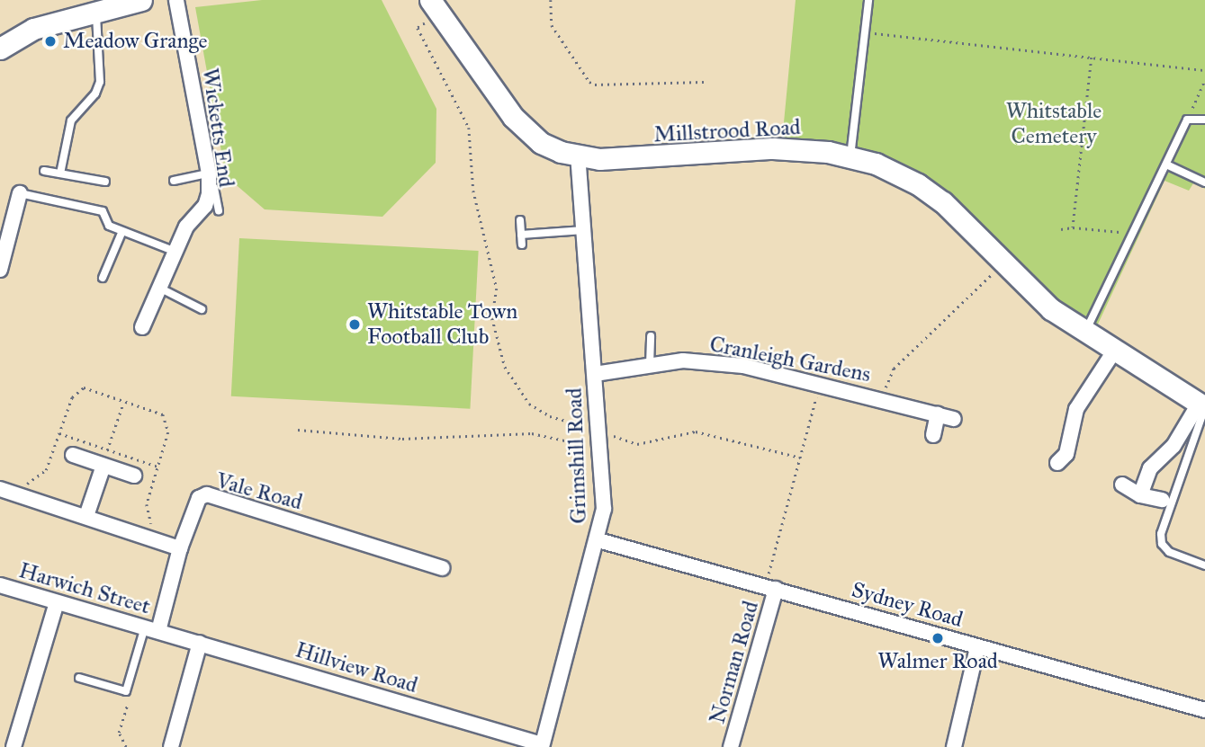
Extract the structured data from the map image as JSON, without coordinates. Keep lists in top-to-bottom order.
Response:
{
  "streets": {
    "street": [
      "Wicketts End",
      "Millstrood Road",
      "Cranleigh Gardens",
      "Grimshill Road",
      "Vale Road",
      "Harwich Street",
      "Sydney Road",
      "Norman Road",
      "Hillview Road"
    ]
  },
  "crossings": [
    ["Millstrood Road", "Grimshill Road"],
    ["Cranleigh Gardens", "Grimshill Road"],
    ["Grimshill Road", "Sydney Road"],
    ["Grimshill Road", "Hillview Road"],
    ["Vale Road", "Harwich Street"],
    ["Vale Road", "Hillview Road"],
    ["Harwich Street", "Hillview Road"],
    ["Sydney Road", "Norman Road"]
  ],
  "parks": ["Whitstable Cemetery"],
  "places": ["Meadow Grange", "Whitstable Town Football Club", "Walmer Road"]
}
